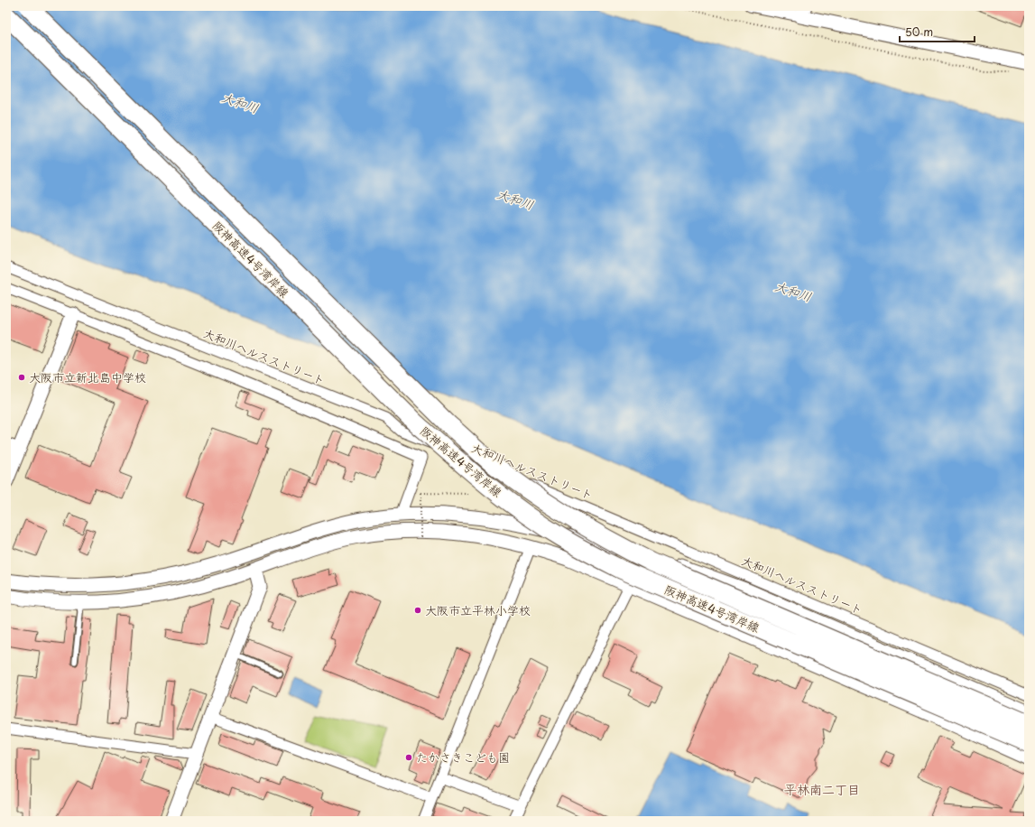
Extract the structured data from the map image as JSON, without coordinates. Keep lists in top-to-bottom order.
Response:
{
  "streets": {
    "highway": ["阪神高速4号湾岸線"],
    "street": ["大和川ヘルスストリート"]
  },
  "districts": ["平林南二丁目"],
  "water": ["大和川"],
  "places": ["大阪市立新北島中学校", "大阪市立平林小学校", "たかさきこども園"],
  "scale_bar": "50 m"
}
